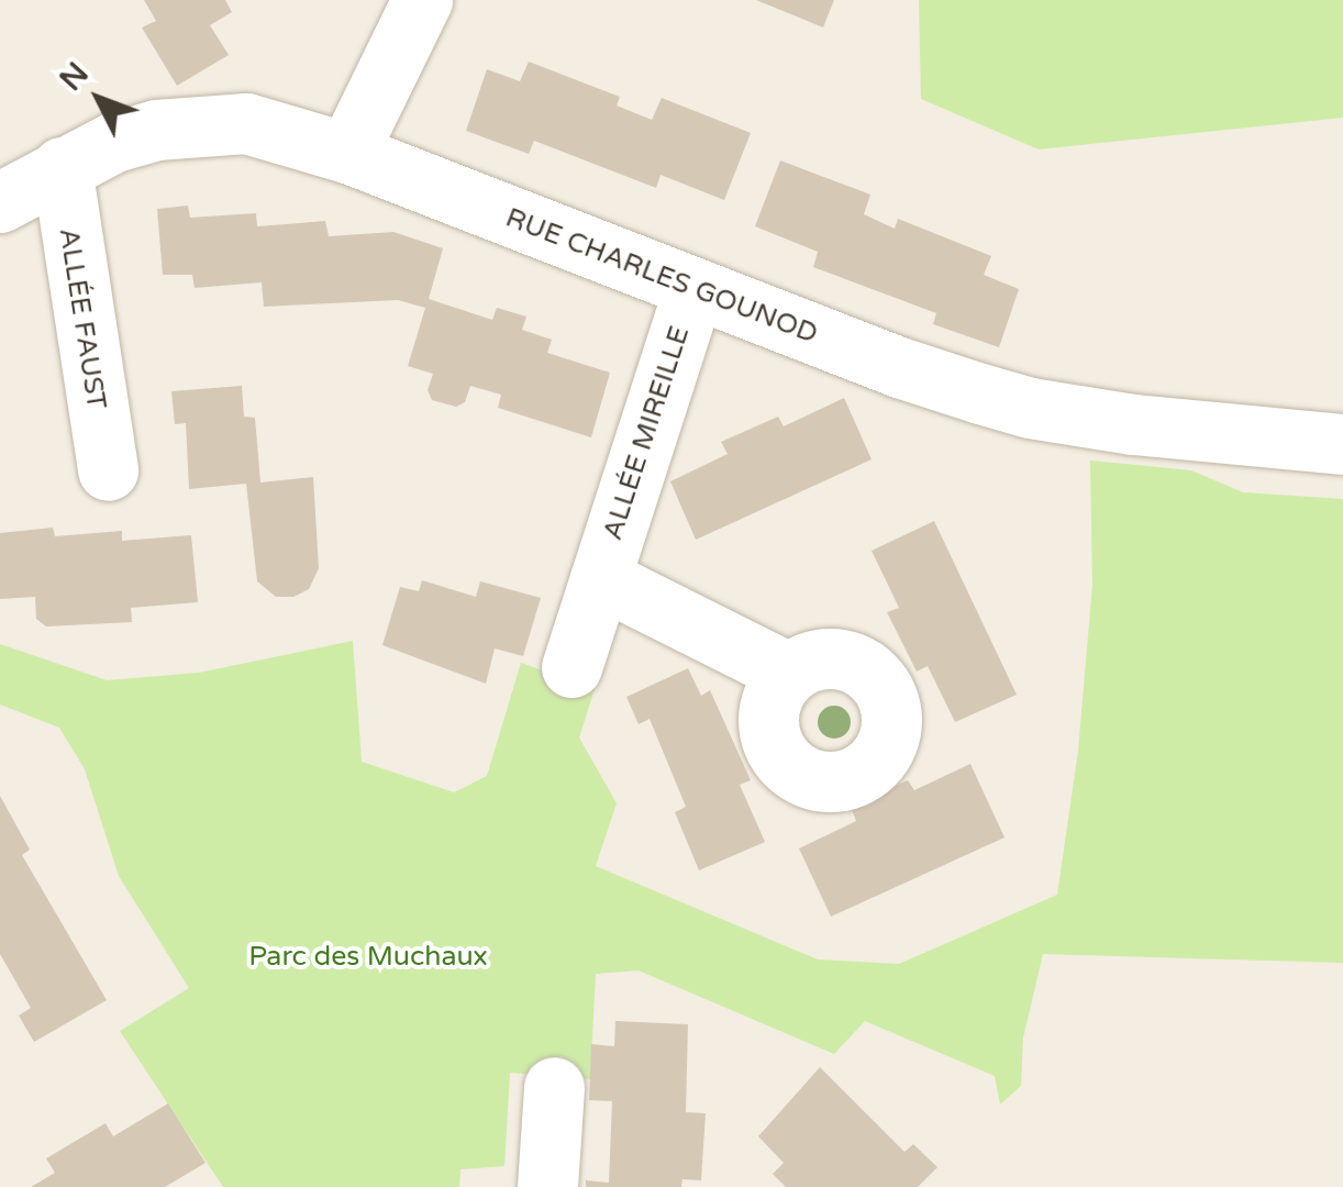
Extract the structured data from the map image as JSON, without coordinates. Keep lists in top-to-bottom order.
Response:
{
  "streets": {
    "street": ["RUE CHARLES GOUNOD", "ALLÉE FAUST", "ALLÉE MIREILLE"]
  },
  "crossings": [
    ["RUE CHARLES GOUNOD", "ALLÉE FAUST"],
    ["RUE CHARLES GOUNOD", "ALLÉE MIREILLE"]
  ],
  "parks": ["Parc des Muchaux"],
  "north": "top left"
}
